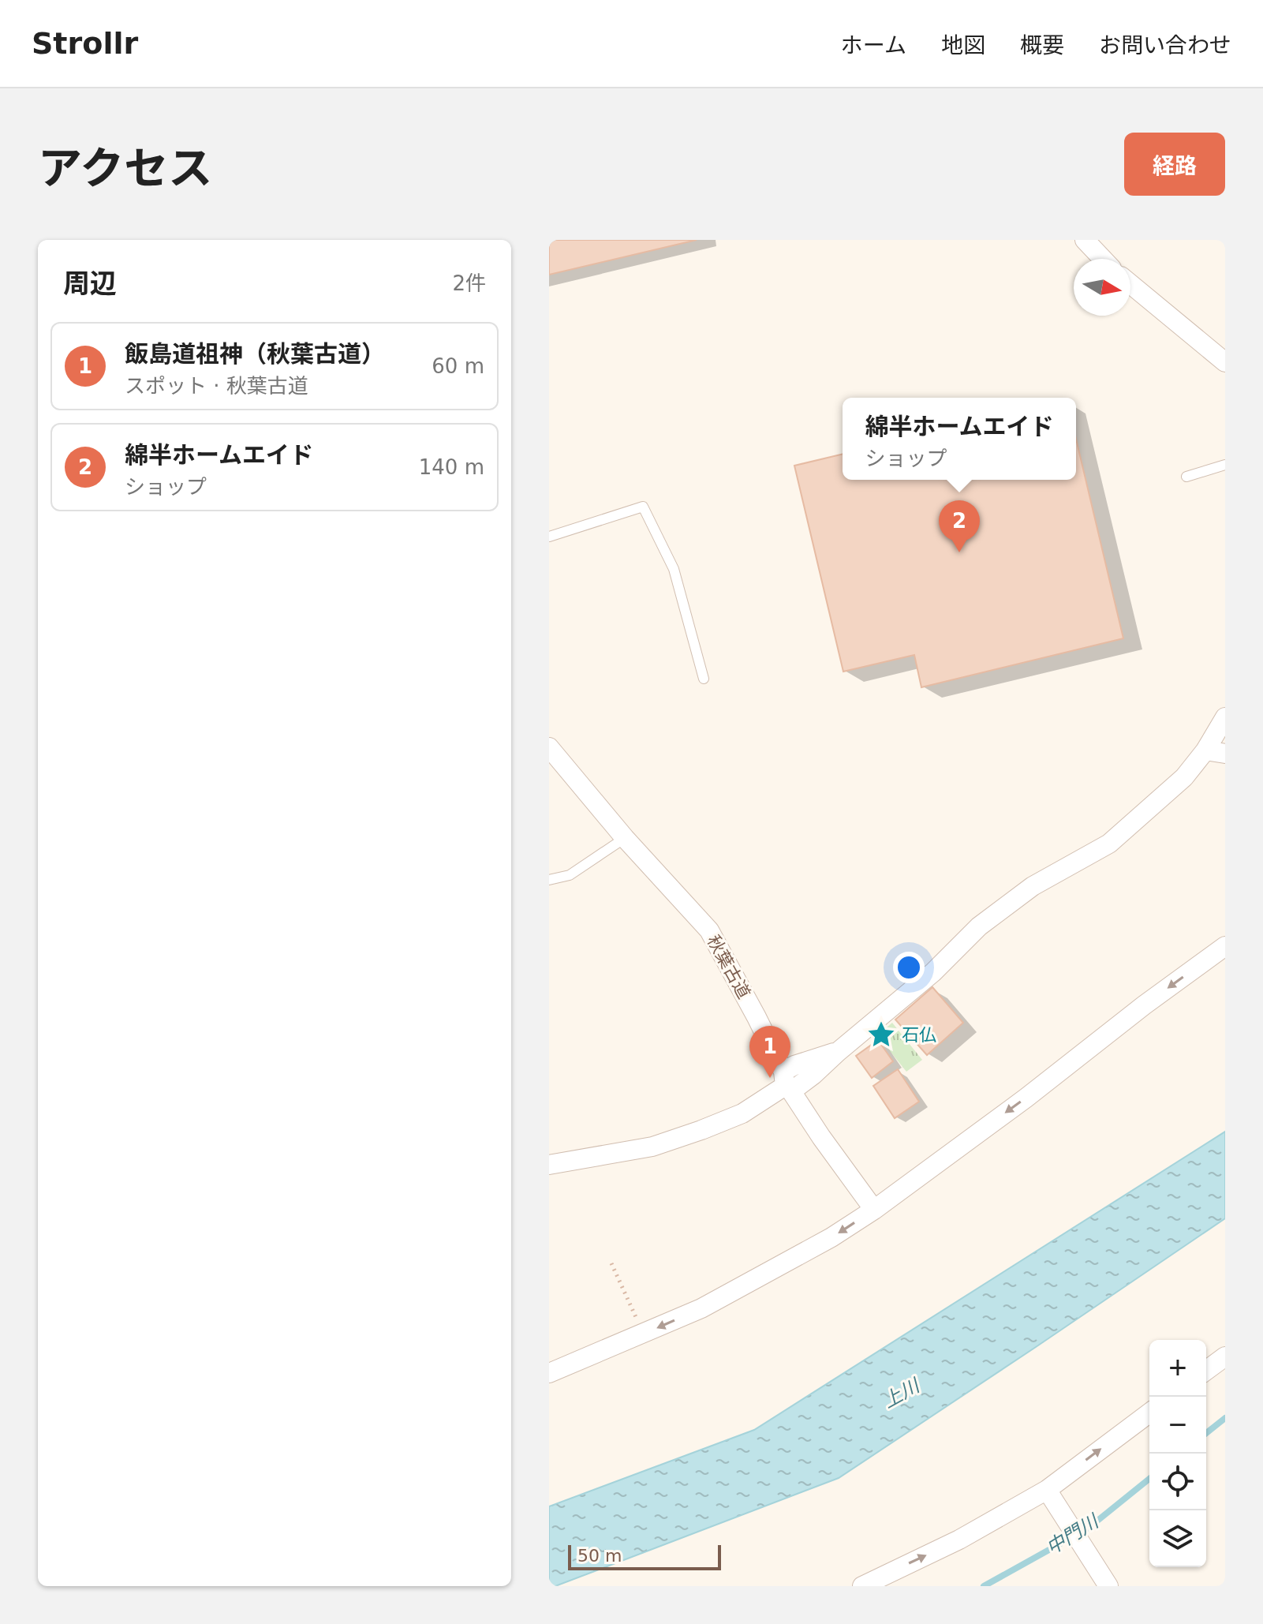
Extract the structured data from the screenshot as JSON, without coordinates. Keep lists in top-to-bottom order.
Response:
{
  "streets": {
    "street": ["秋葉古道"]
  },
  "water": ["上川", "中門川"],
  "places": {
    "place": ["石仏"]
  },
  "scale_bar": "50 m",
  "north": "right",
  "page": {
    "header": "Strollr",
    "nav": [
      "ホーム",
      "地図",
      "概要",
      "お問い合わせ"
    ],
    "title": "アクセス",
    "buttons": "経路",
    "heading": ["周辺", "2件"],
    "list": [
      {
        "mark": "1",
        "name": "飯島道祖神（秋葉古道）",
        "note": "スポット · 秋葉古道",
        "value": "60 m"
      },
      {
        "mark": "2",
        "name": "綿半ホームエイド",
        "note": "ショップ",
        "value": "140 m"
      }
    ],
    "popup": ["綿半ホームエイド", "ショップ"],
    "pins": ["2", "1"],
    "map_buttons": ["+", "−"],
    "scale": "50 m"
  }
}
